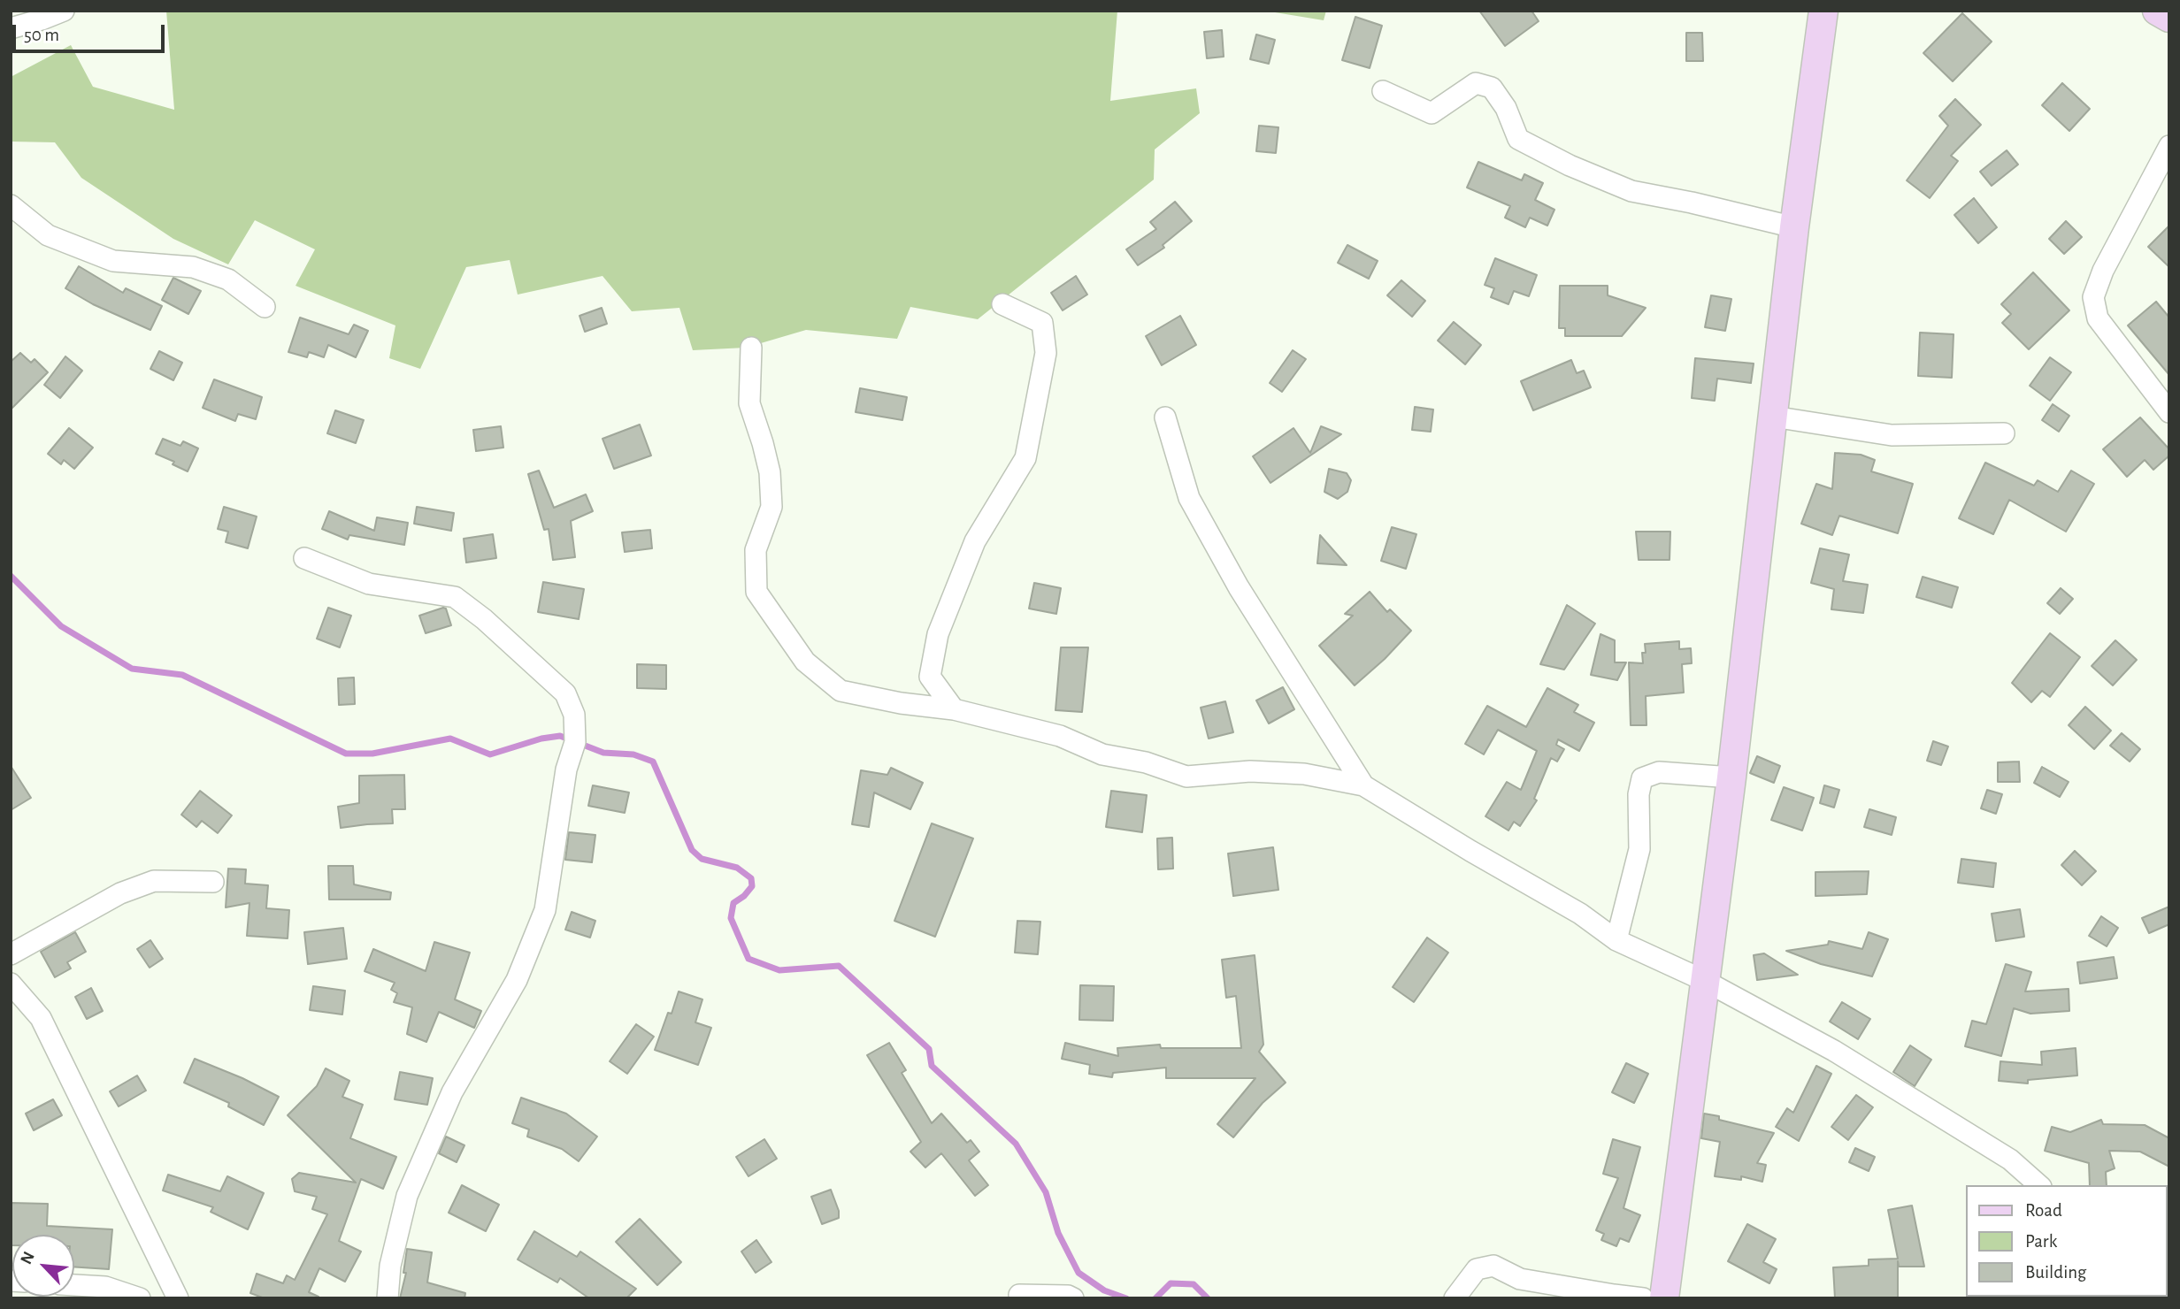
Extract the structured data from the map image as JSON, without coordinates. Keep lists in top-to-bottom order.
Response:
{
  "legend": ["Road", "Park", "Building"],
  "scale_bar": "50 m",
  "north": "top left"
}
